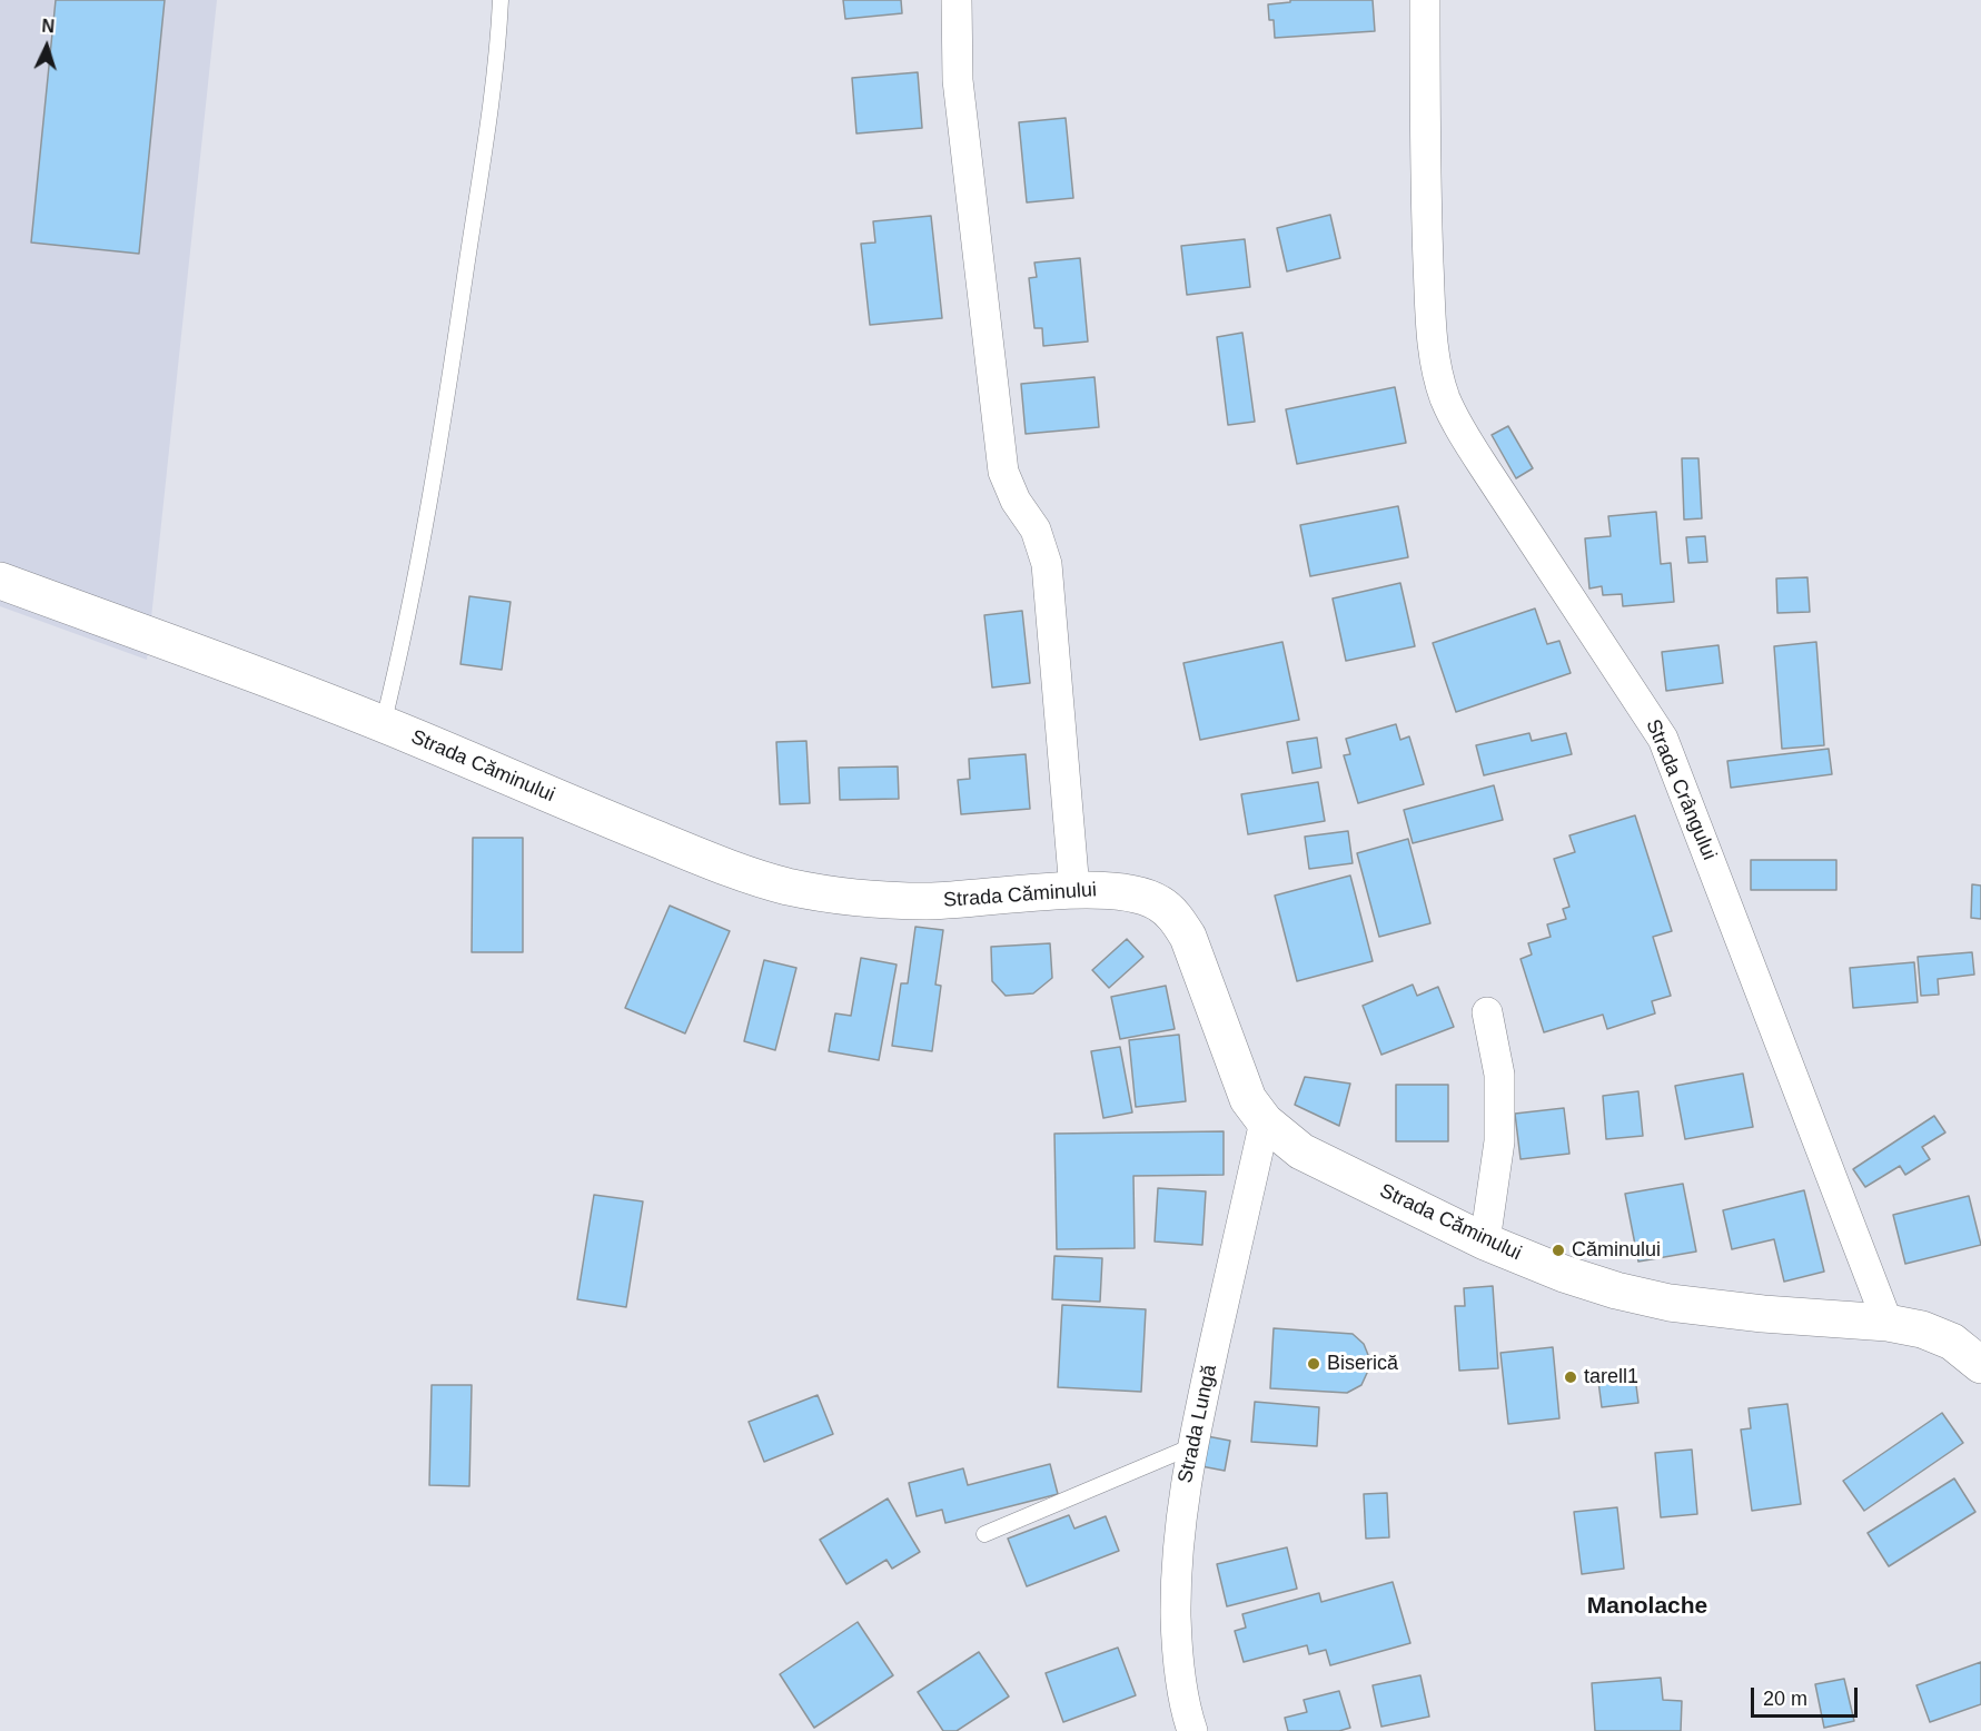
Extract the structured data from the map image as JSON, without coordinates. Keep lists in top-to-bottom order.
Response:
{
  "streets": {
    "street": ["Strada Căminului", "Strada Crângului", "Strada Lungă"]
  },
  "crossings": [
    ["Strada Căminului", "Strada Crângului"],
    ["Strada Căminului", "Strada Lungă"]
  ],
  "districts": ["Manolache"],
  "places": ["Căminului", "Biserică", "tarell1"],
  "scale_bar": "20 m",
  "north": "top"
}
